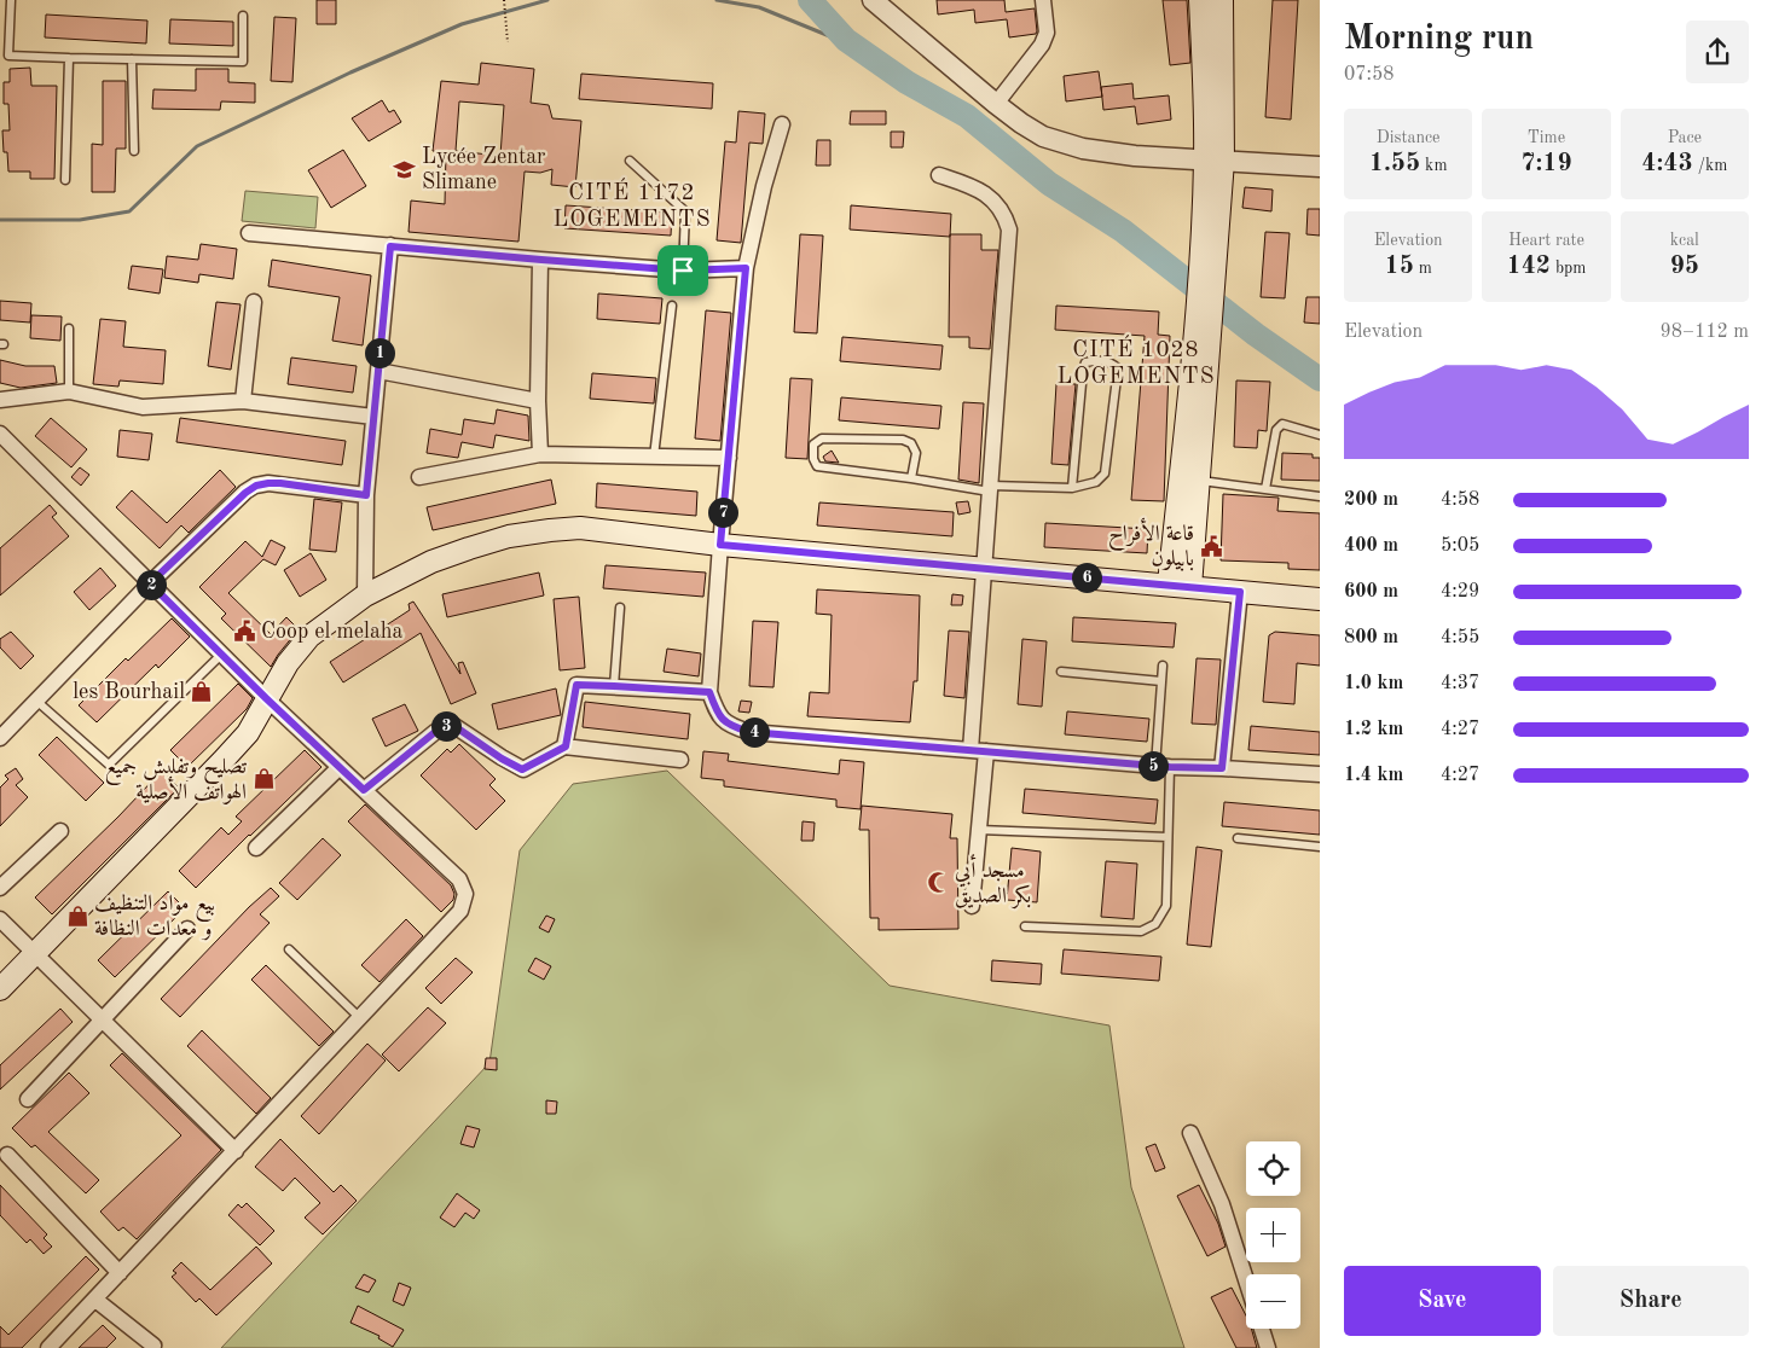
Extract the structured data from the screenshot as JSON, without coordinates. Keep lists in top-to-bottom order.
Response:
{
  "districts": ["CITÉ 1172 LOGEMENTS", "CITÉ 1028 LOGEMENTS"],
  "places": {
    "school or university": ["Lycée Zentar Slimane"],
    "public building": ["قاعة الأفراح بابيلون", "Coop el melaha"],
    "shop": ["les Bourhail", "تصليح وتفليش جميع الهواتف الأصلية", "بيع مواد التنظيف و معدات النظافة"],
    "mosque": ["مسجد أبي بكر الصديق"]
  },
  "page": {
    "heading": ["Morning run", "07:58"],
    "stats": [
      ["Distance", "1.55 km"],
      ["Time", "7:19"],
      ["Pace", "4:43 /km"],
      ["Elevation", "15 m"],
      ["Heart rate", "142 bpm"],
      ["kcal", "95"]
    ],
    "chart": ["Elevation", "98–112 m"],
    "pins": [
      "1",
      "7",
      "6",
      "2",
      "3",
      "4",
      "5"
    ],
    "list": [
      {
        "name": "200 m",
        "note": "4:58"
      },
      {
        "name": "400 m",
        "note": "5:05"
      },
      {
        "name": "600 m",
        "note": "4:29"
      },
      {
        "name": "800 m",
        "note": "4:55"
      },
      {
        "name": "1.0 km",
        "note": "4:37"
      },
      {
        "name": "1.2 km",
        "note": "4:27"
      },
      {
        "name": "1.4 km",
        "note": "4:27"
      }
    ],
    "map_buttons": ["+", "−"],
    "buttons": ["Save", "Share"]
  }
}
